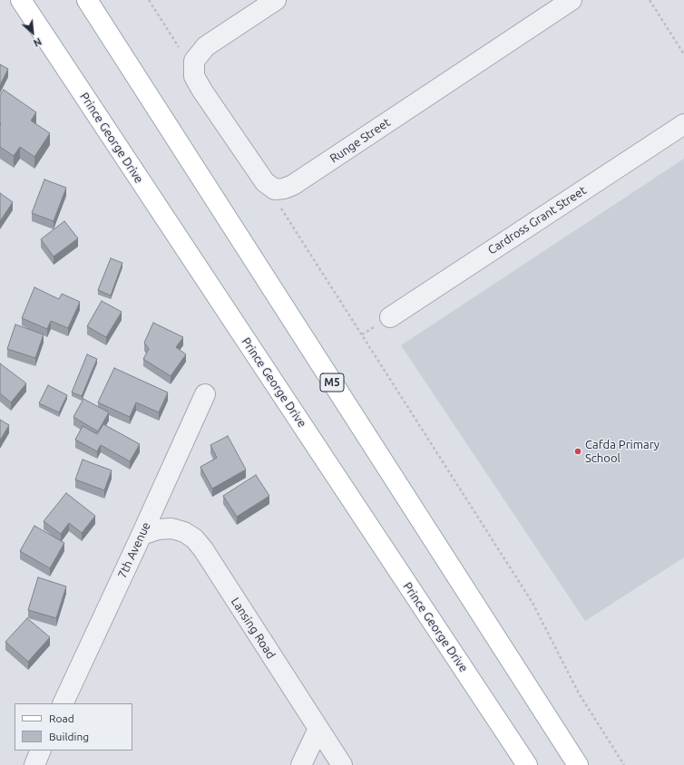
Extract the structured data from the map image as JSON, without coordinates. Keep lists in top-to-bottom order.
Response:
{
  "streets": {
    "main road": ["Prince George Drive", "M5"],
    "street": [
      "Runge Street",
      "Cardross Grant Street",
      "7th Avenue",
      "Lansing Road"
    ]
  },
  "crossings": [
    ["7th Avenue", "Lansing Road"]
  ],
  "places": ["Cafda Primary School"],
  "legend": ["Road", "Building"],
  "north": "bottom right"
}
